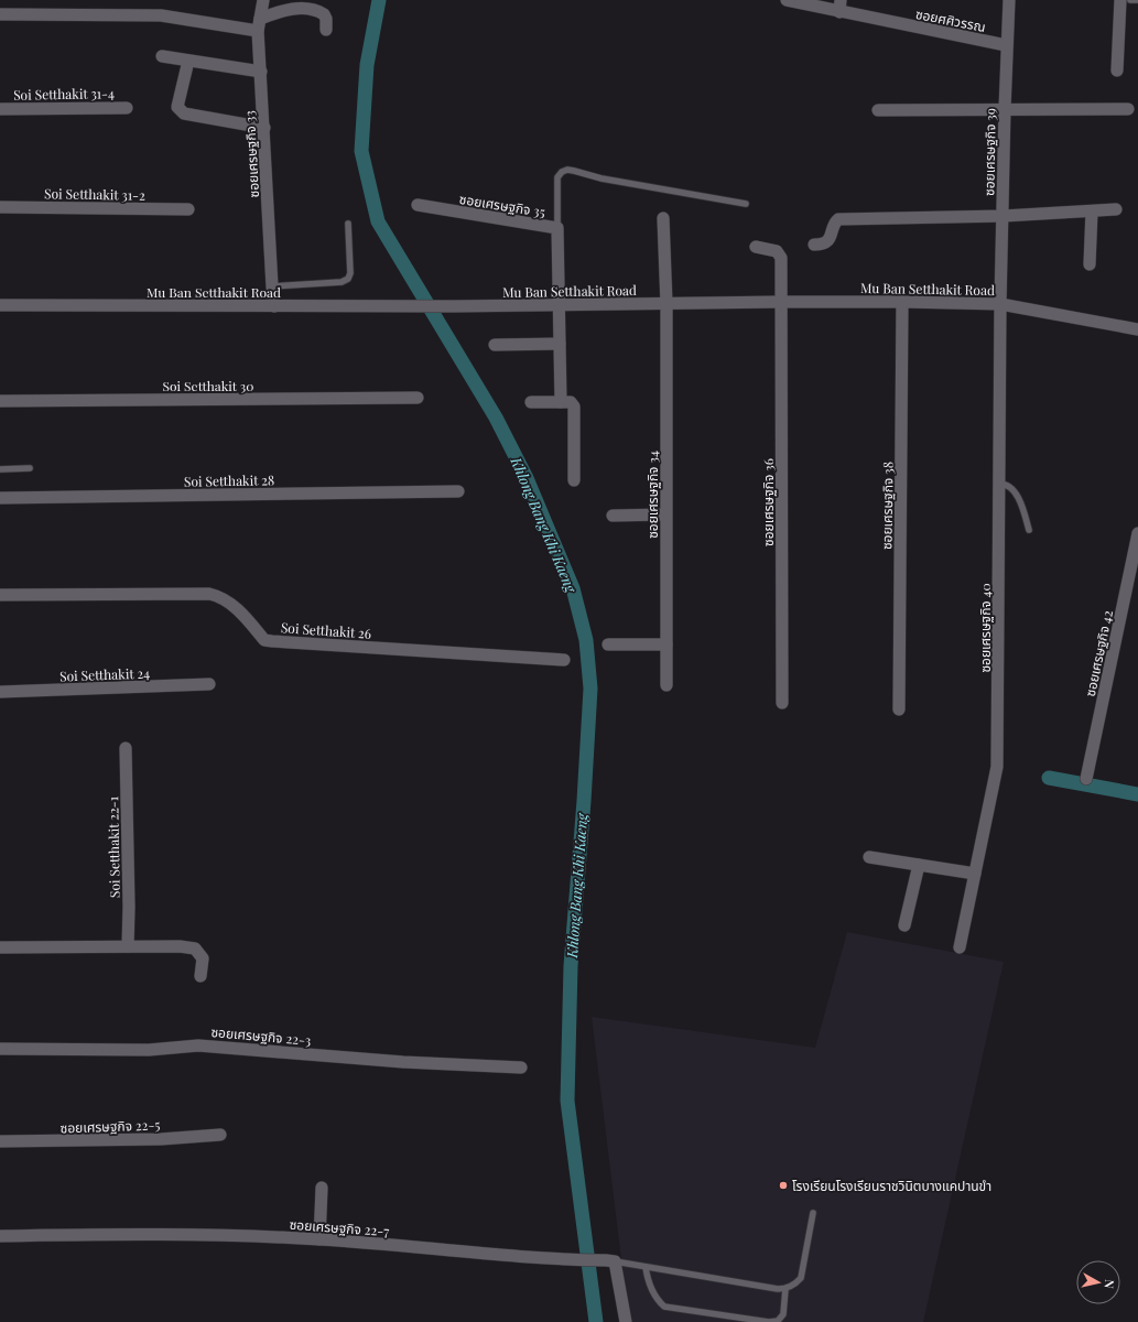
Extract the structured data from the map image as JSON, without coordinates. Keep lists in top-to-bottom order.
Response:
{
  "streets": {
    "street": [
      "ซอยศศิวรรณ",
      "Soi Setthakit 31-4",
      "ซอยเศรษฐกิจ 39",
      "ซอยเศรษฐกิจ 33",
      "Soi Setthakit 31-2",
      "ซอยเศรษฐกิจ 35",
      "Mu Ban Setthakit Road",
      "Soi Setthakit 30",
      "Soi Setthakit 28",
      "ซอยเศรษฐกิจ 34",
      "ซอยเศรษฐกิจ 36",
      "ซอยเศรษฐกิจ 38",
      "ซอยเศรษฐกิจ 40",
      "Soi Setthakit 26",
      "ซอยเศรษฐกิจ 42",
      "Soi Setthakit 24",
      "Soi Setthakit 22-1",
      "ซอยเศรษฐกิจ 22-3",
      "ซอยเศรษฐกิจ 22-5",
      "ซอยเศรษฐกิจ 22-7"
    ]
  },
  "crossings": [
    ["ซอยศศิวรรณ", "ซอยเศรษฐกิจ 39"],
    ["ซอยเศรษฐกิจ 39", "Mu Ban Setthakit Road"],
    ["ซอยเศรษฐกิจ 39", "ซอยเศรษฐกิจ 40"],
    ["ซอยเศรษฐกิจ 33", "Mu Ban Setthakit Road"],
    ["ซอยเศรษฐกิจ 35", "Mu Ban Setthakit Road"],
    ["Mu Ban Setthakit Road", "ซอยเศรษฐกิจ 34"],
    ["Mu Ban Setthakit Road", "ซอยเศรษฐกิจ 36"],
    ["Mu Ban Setthakit Road", "ซอยเศรษฐกิจ 38"],
    ["Mu Ban Setthakit Road", "ซอยเศรษฐกิจ 40"]
  ],
  "water": ["Khlong Bang Khi Kaeng"],
  "places": ["โรงเรียนโรงเรียนราชวินิตบางแคปานขำ"],
  "north": "right"
}
